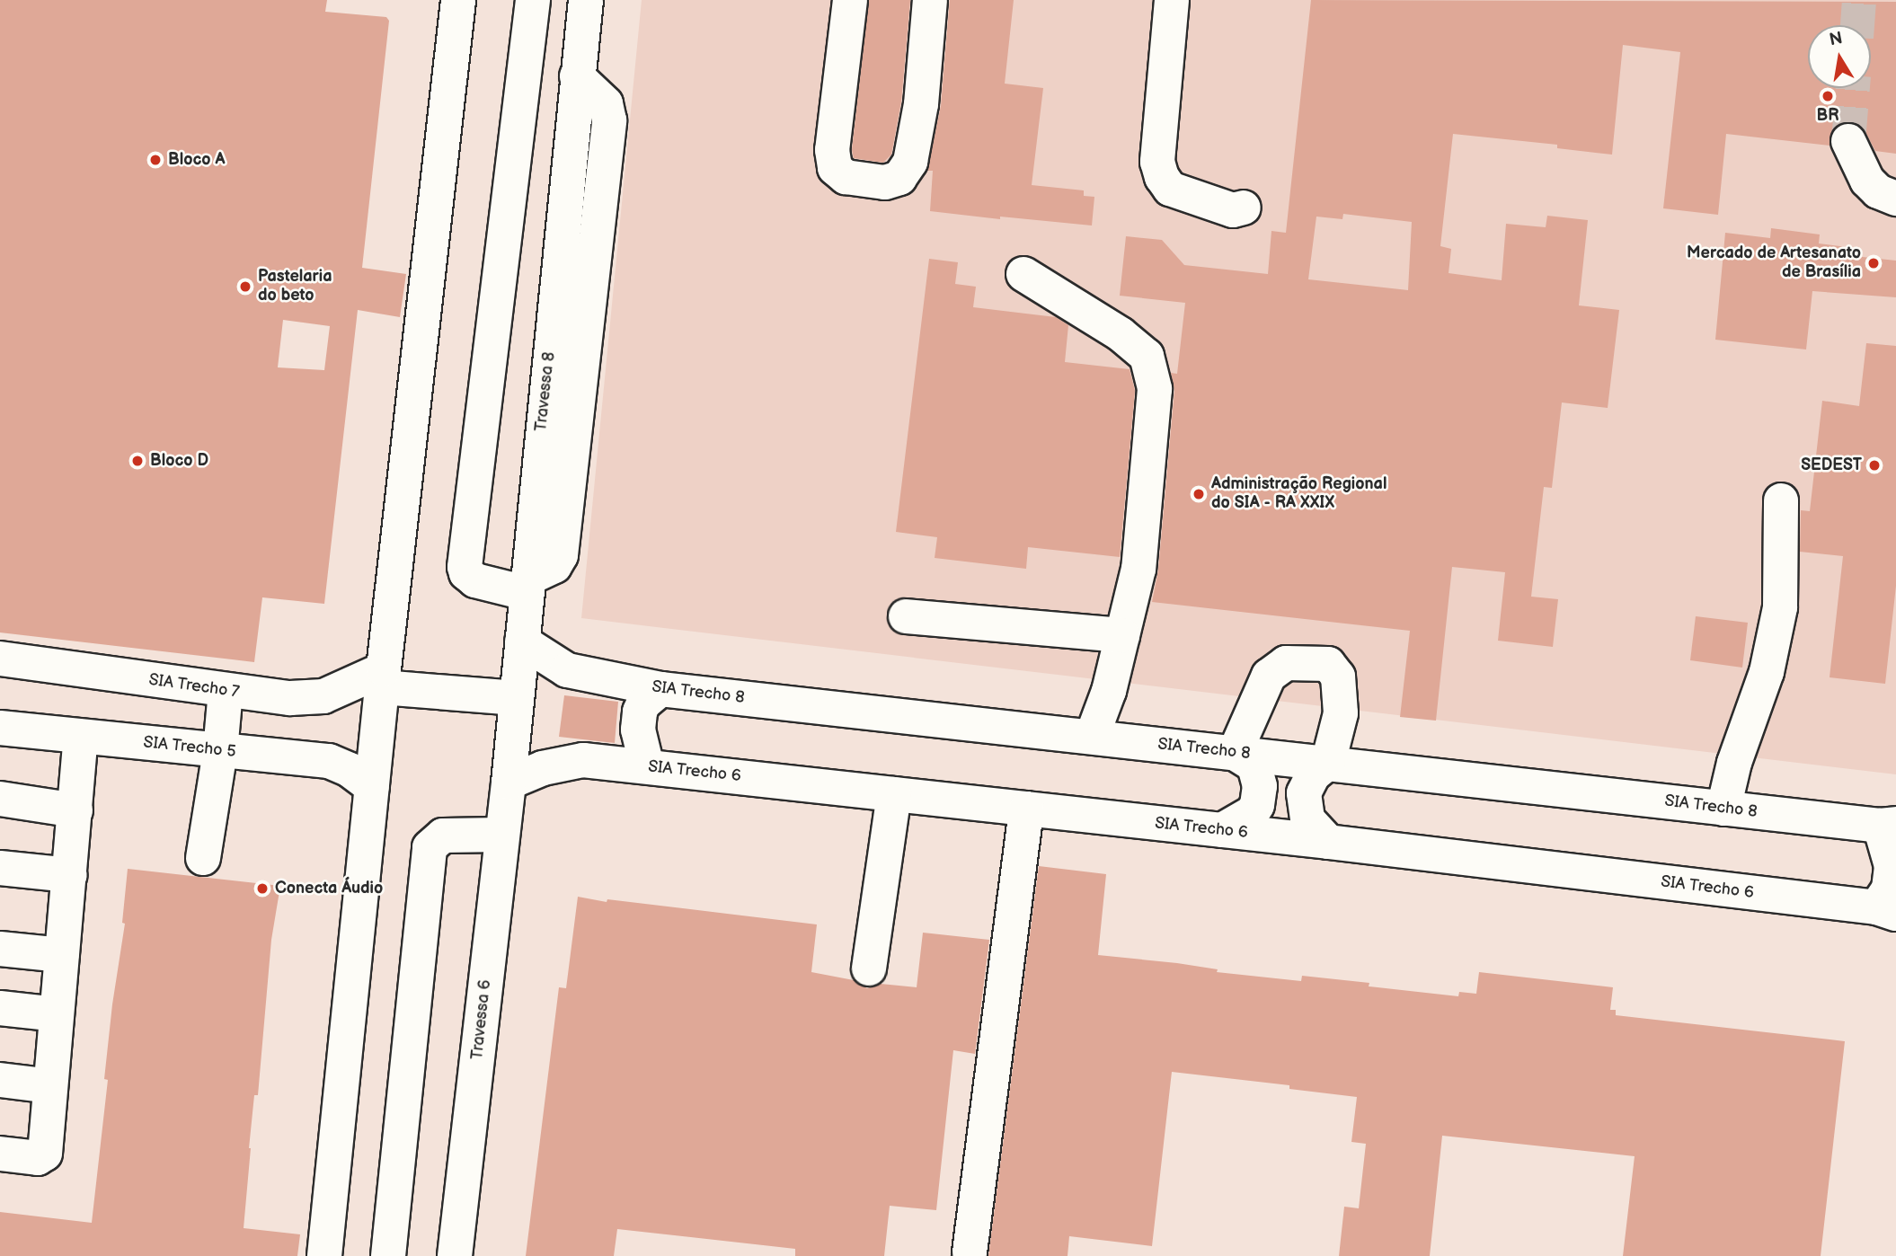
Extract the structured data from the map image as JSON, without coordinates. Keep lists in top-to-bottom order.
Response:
{
  "streets": {
    "street": [
      "Travessa 8",
      "SIA Trecho 7",
      "SIA Trecho 8",
      "SIA Trecho 5",
      "SIA Trecho 6",
      "Travessa 6"
    ]
  },
  "crossings": [
    ["Travessa 8", "SIA Trecho 8"],
    ["Travessa 8", "SIA Trecho 6"],
    ["Travessa 8", "Travessa 6"],
    ["SIA Trecho 6", "Travessa 6"]
  ],
  "places": [
    "BR",
    "Bloco A",
    "Mercado de Artesanato de Brasília",
    "Pastelaria do beto",
    "Bloco D",
    "SEDEST",
    "Administração Regional do SIA - RA XXIX",
    "Conecta Áudio"
  ],
  "north": "top"
}
